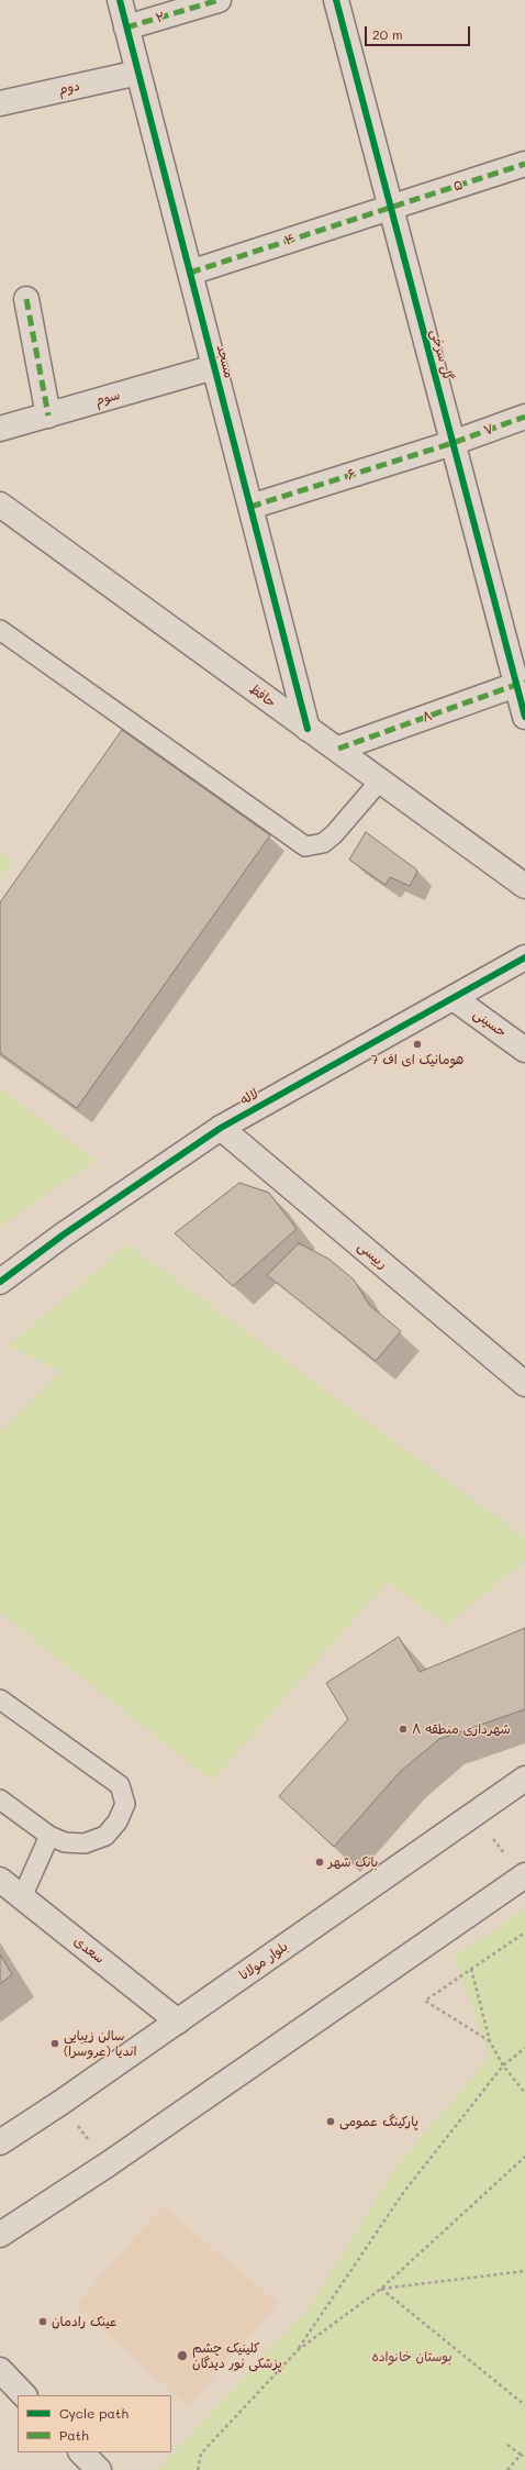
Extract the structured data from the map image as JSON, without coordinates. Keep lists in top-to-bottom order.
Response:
{
  "streets": {
    "street": [
      "۲",
      "دوم",
      "۵",
      "۴",
      "گل سرخی",
      "مسجد",
      "سوم",
      "۷",
      "۶",
      "حافظ",
      "۸",
      "حسینی",
      "لاله",
      "رییسی",
      "سعدی",
      "بلوار مولانا"
    ]
  },
  "crossings": [
    ["۲", "مسجد"],
    ["دوم", "مسجد"],
    ["۵", "۴"],
    ["۵", "گل سرخی"],
    ["۴", "گل سرخی"],
    ["۴", "مسجد"],
    ["گل سرخی", "۷"],
    ["گل سرخی", "۶"],
    ["گل سرخی", "۸"],
    ["مسجد", "سوم"],
    ["مسجد", "۶"],
    ["مسجد", "حافظ"],
    ["۷", "۶"],
    ["حافظ", "۸"],
    ["حسینی", "لاله"],
    ["لاله", "رییسی"],
    ["سعدی", "بلوار مولانا"]
  ],
  "parks": ["بوستان خانواده"],
  "places": [
    "هومانیک ای اف 7",
    "شهرداری منطقه ۸",
    "بانک شهر",
    "سالن زیبایی اندیا (عروسرا)",
    "پارکینگ عمومی",
    "عینک رادمان",
    "کلینیک چشم پزشکی نور دیدگان"
  ],
  "legend": ["Cycle path", "Path"],
  "scale_bar": "20 m"
}
